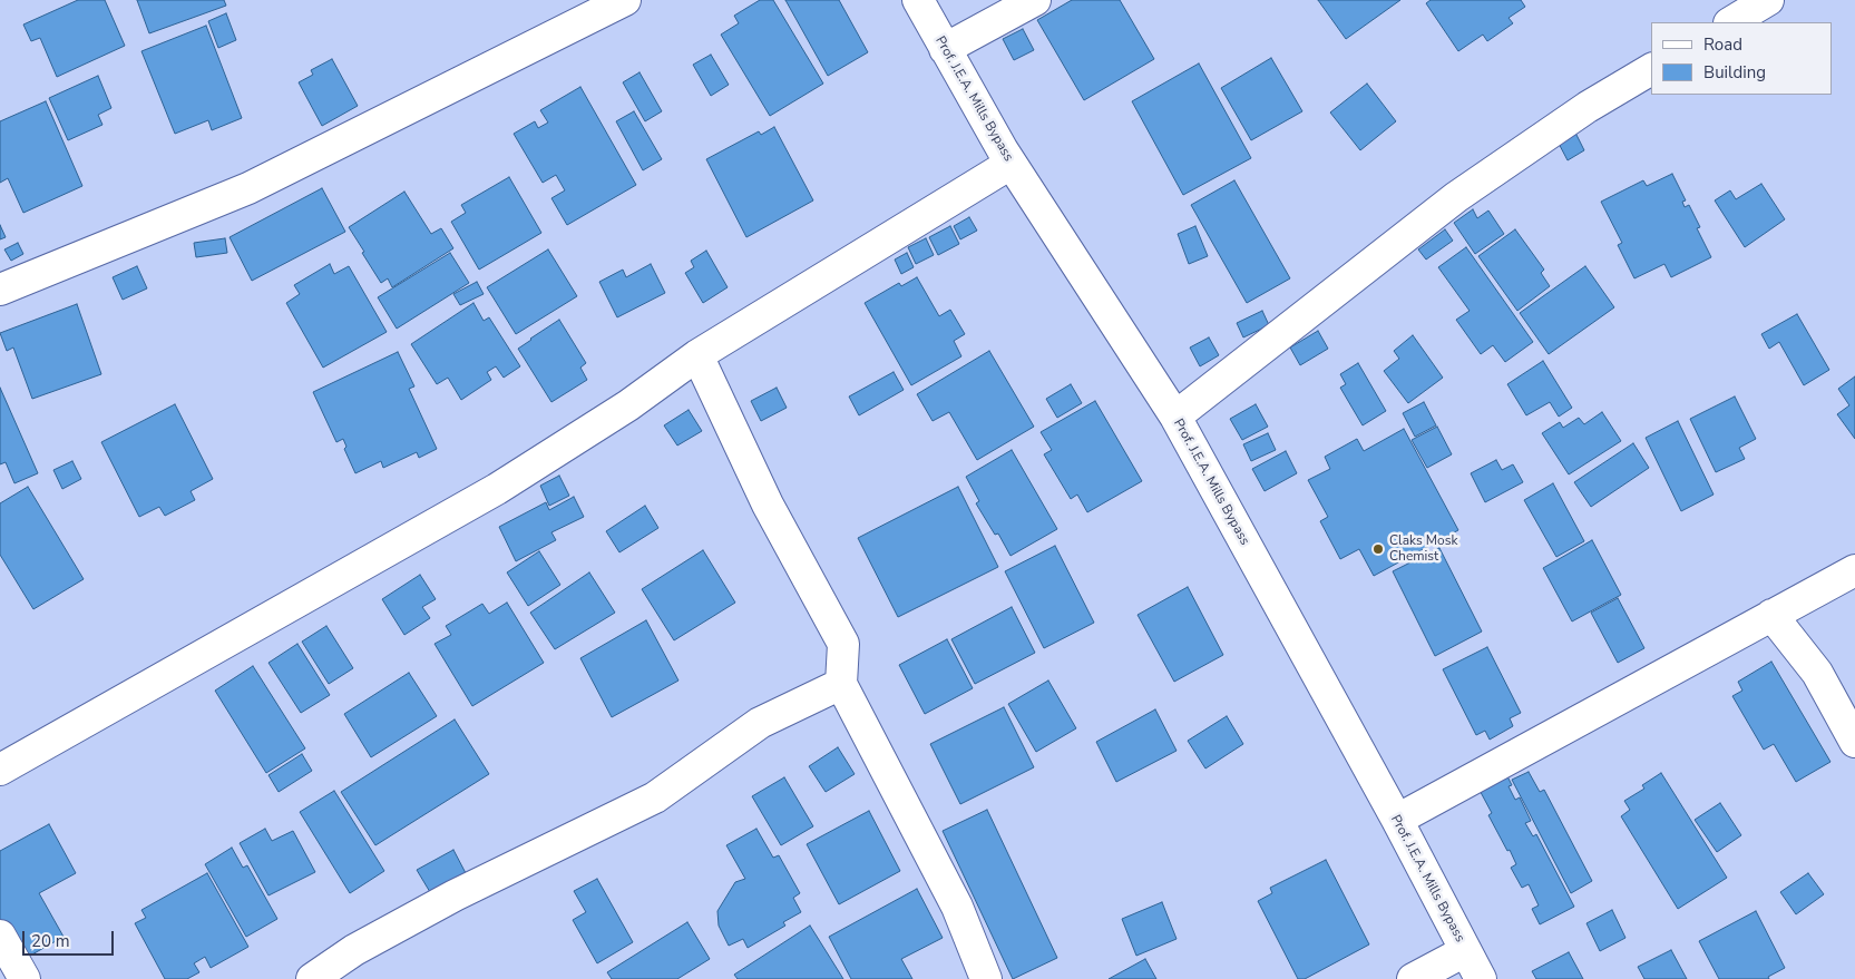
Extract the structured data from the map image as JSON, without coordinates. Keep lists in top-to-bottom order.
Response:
{
  "streets": {
    "street": ["Prof. J.E.A. Mills Bypass"]
  },
  "places": ["Claks Mosk Chemist"],
  "legend": ["Road", "Building"],
  "scale_bar": "20 m"
}
